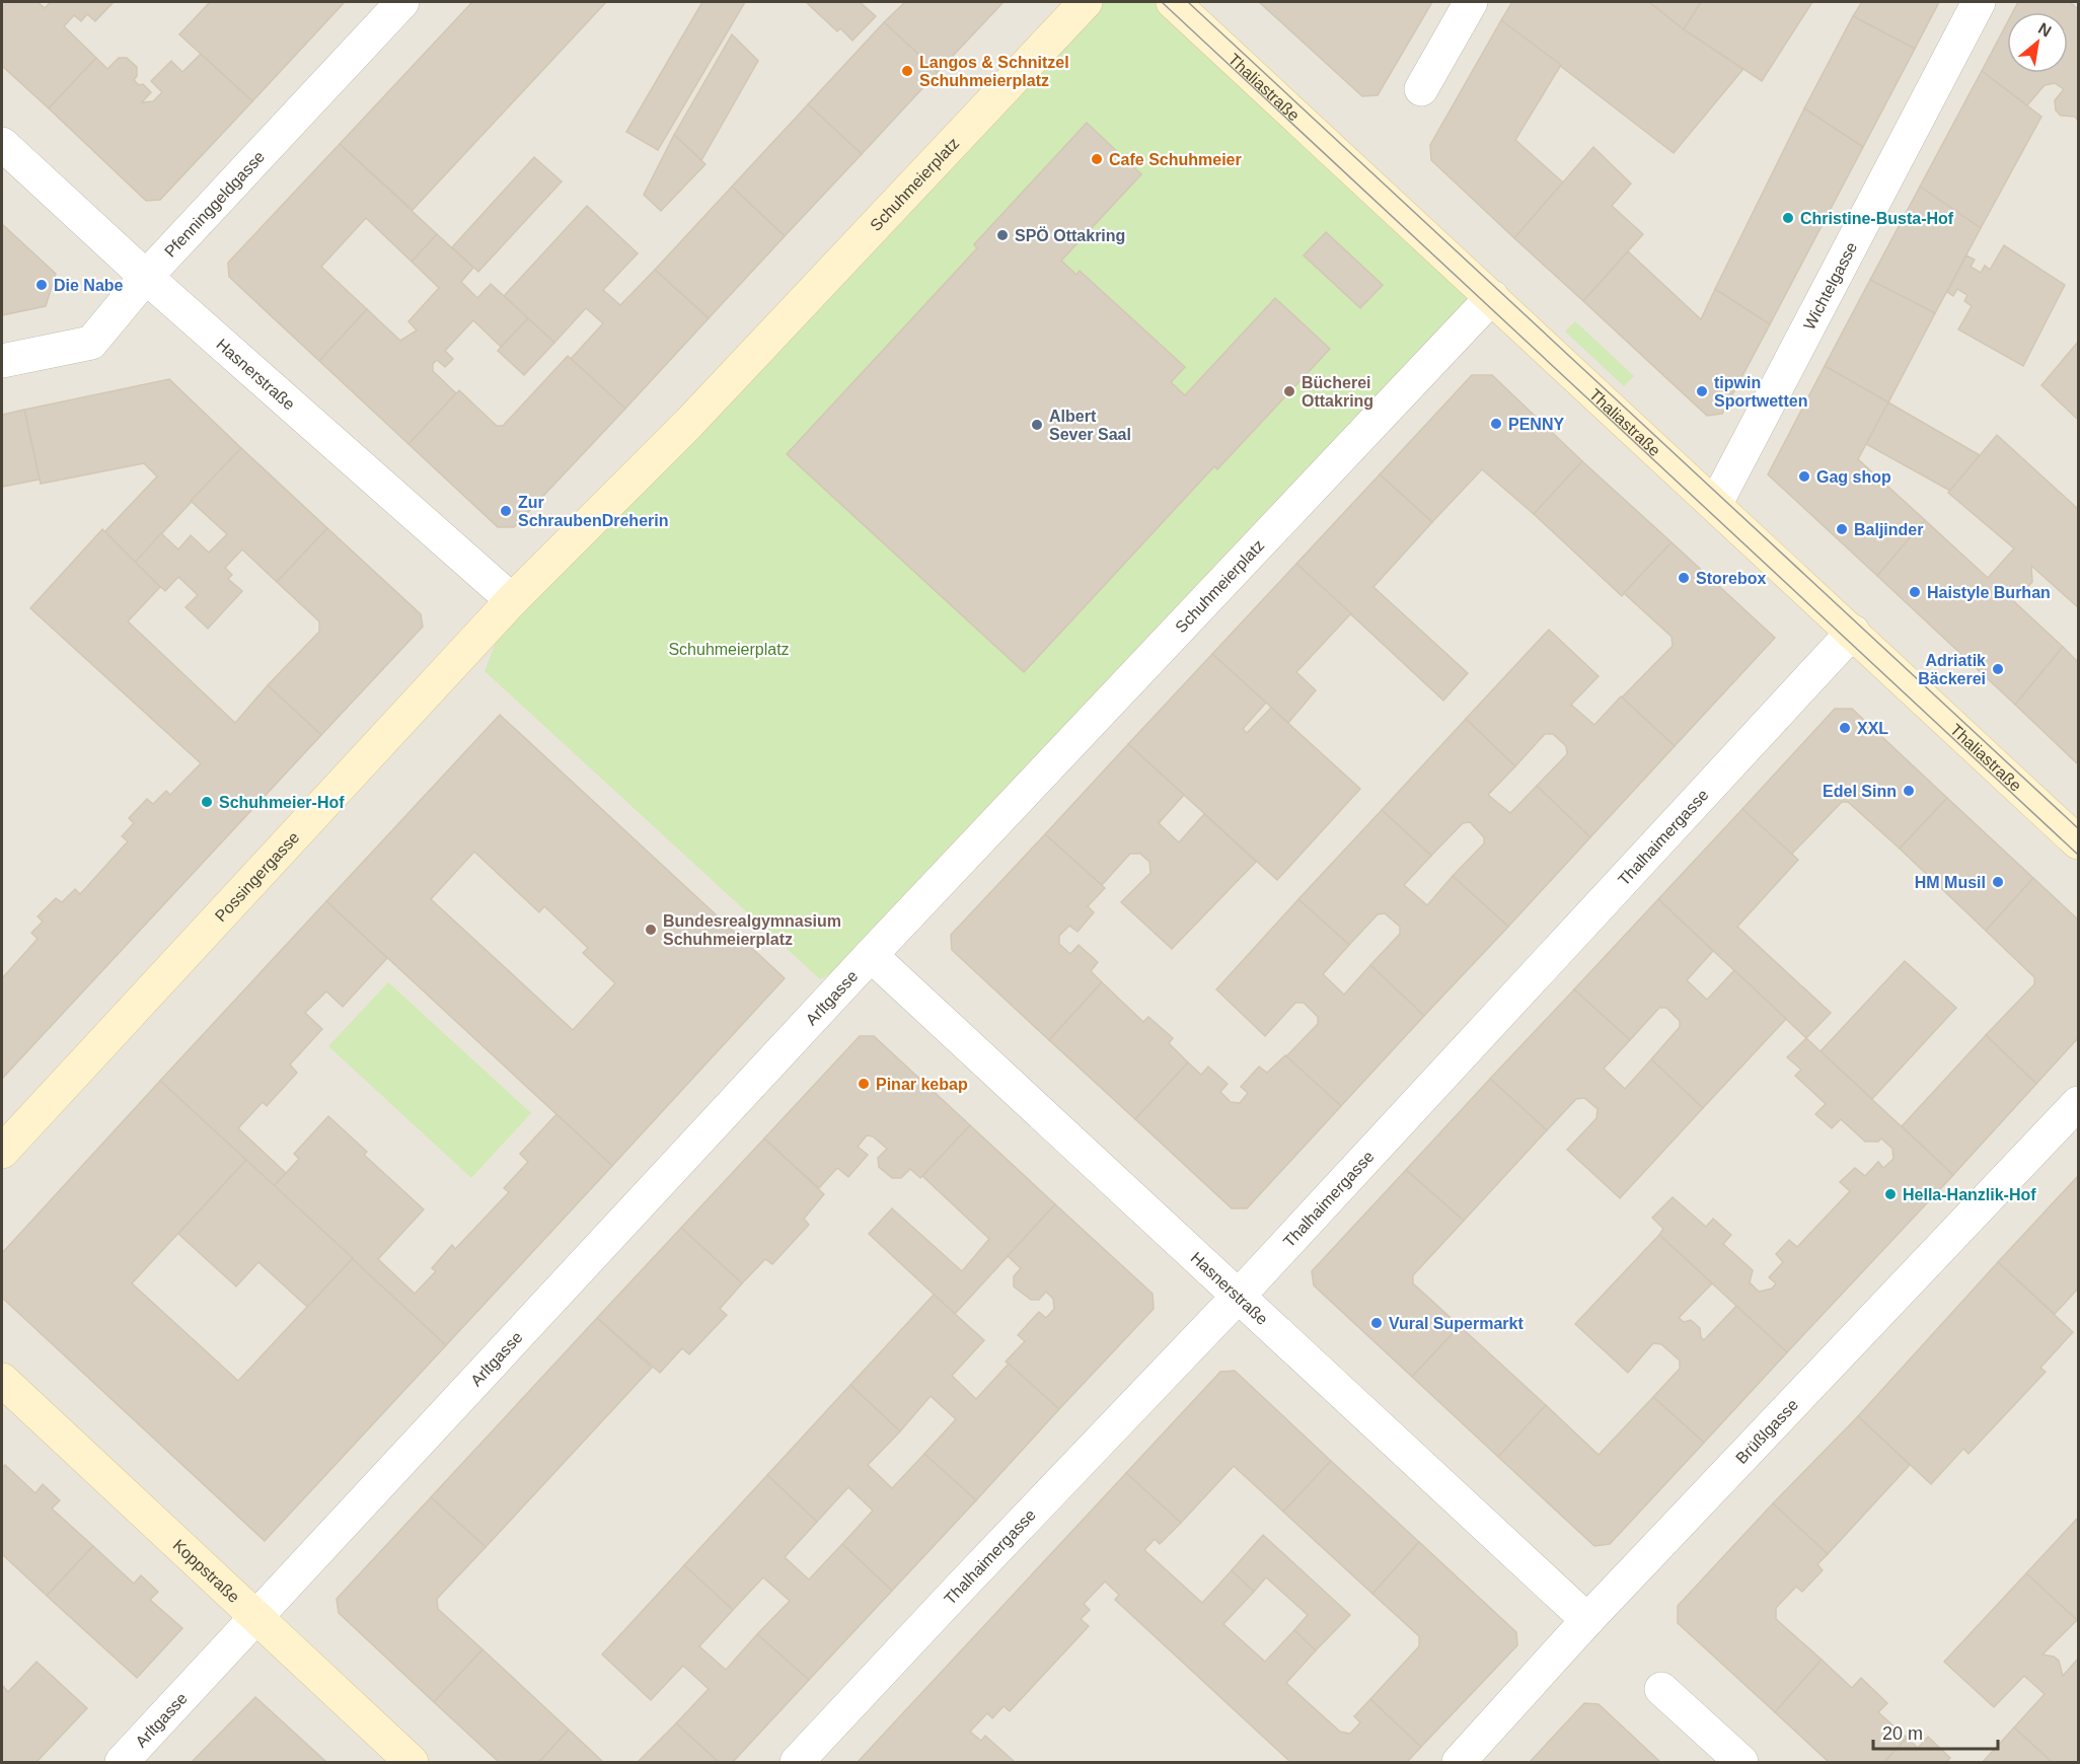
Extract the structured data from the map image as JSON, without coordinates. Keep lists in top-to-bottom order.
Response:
{
  "streets": {
    "main road": [
      "Thaliastraße",
      "Schuhmeierplatz",
      "Possingergasse",
      "Koppstraße"
    ],
    "street": [
      "Pfenninggeldgasse",
      "Wichtelgasse",
      "Hasnerstraße",
      "Thalhaimergasse",
      "Arltgasse",
      "Brüßlgasse"
    ]
  },
  "crossings": [
    ["Thaliastraße", "Schuhmeierplatz"],
    ["Thaliastraße", "Wichtelgasse"],
    ["Thaliastraße", "Thalhaimergasse"],
    ["Schuhmeierplatz", "Hasnerstraße"],
    ["Schuhmeierplatz", "Possingergasse"],
    ["Schuhmeierplatz", "Arltgasse"],
    ["Pfenninggeldgasse", "Hasnerstraße"],
    ["Hasnerstraße", "Thalhaimergasse"],
    ["Hasnerstraße", "Possingergasse"],
    ["Hasnerstraße", "Arltgasse"],
    ["Hasnerstraße", "Brüßlgasse"],
    ["Arltgasse", "Koppstraße"]
  ],
  "parks": ["Schuhmeierplatz"],
  "places": [
    "Langos & Schnitzel Schuhmeierplatz",
    "Cafe Schuhmeier",
    "Christine-Busta-Hof",
    "SPÖ Ottakring",
    "Die Nabe",
    "Bücherei Ottakring",
    "tipwin Sportwetten",
    "PENNY",
    "Albert Sever Saal",
    "Gag shop",
    "Zur SchraubenDreherin",
    "Baljinder",
    "Storebox",
    "Haistyle Burhan",
    "Adriatik Bäckerei",
    "XXL",
    "Edel Sinn",
    "Schuhmeier-Hof",
    "HM Musil",
    "Bundesrealgymnasium Schuhmeierplatz",
    "Pinar kebap",
    "Hella-Hanzlik-Hof",
    "Vural Supermarkt"
  ],
  "scale_bar": "20 m",
  "north": "top right"
}
